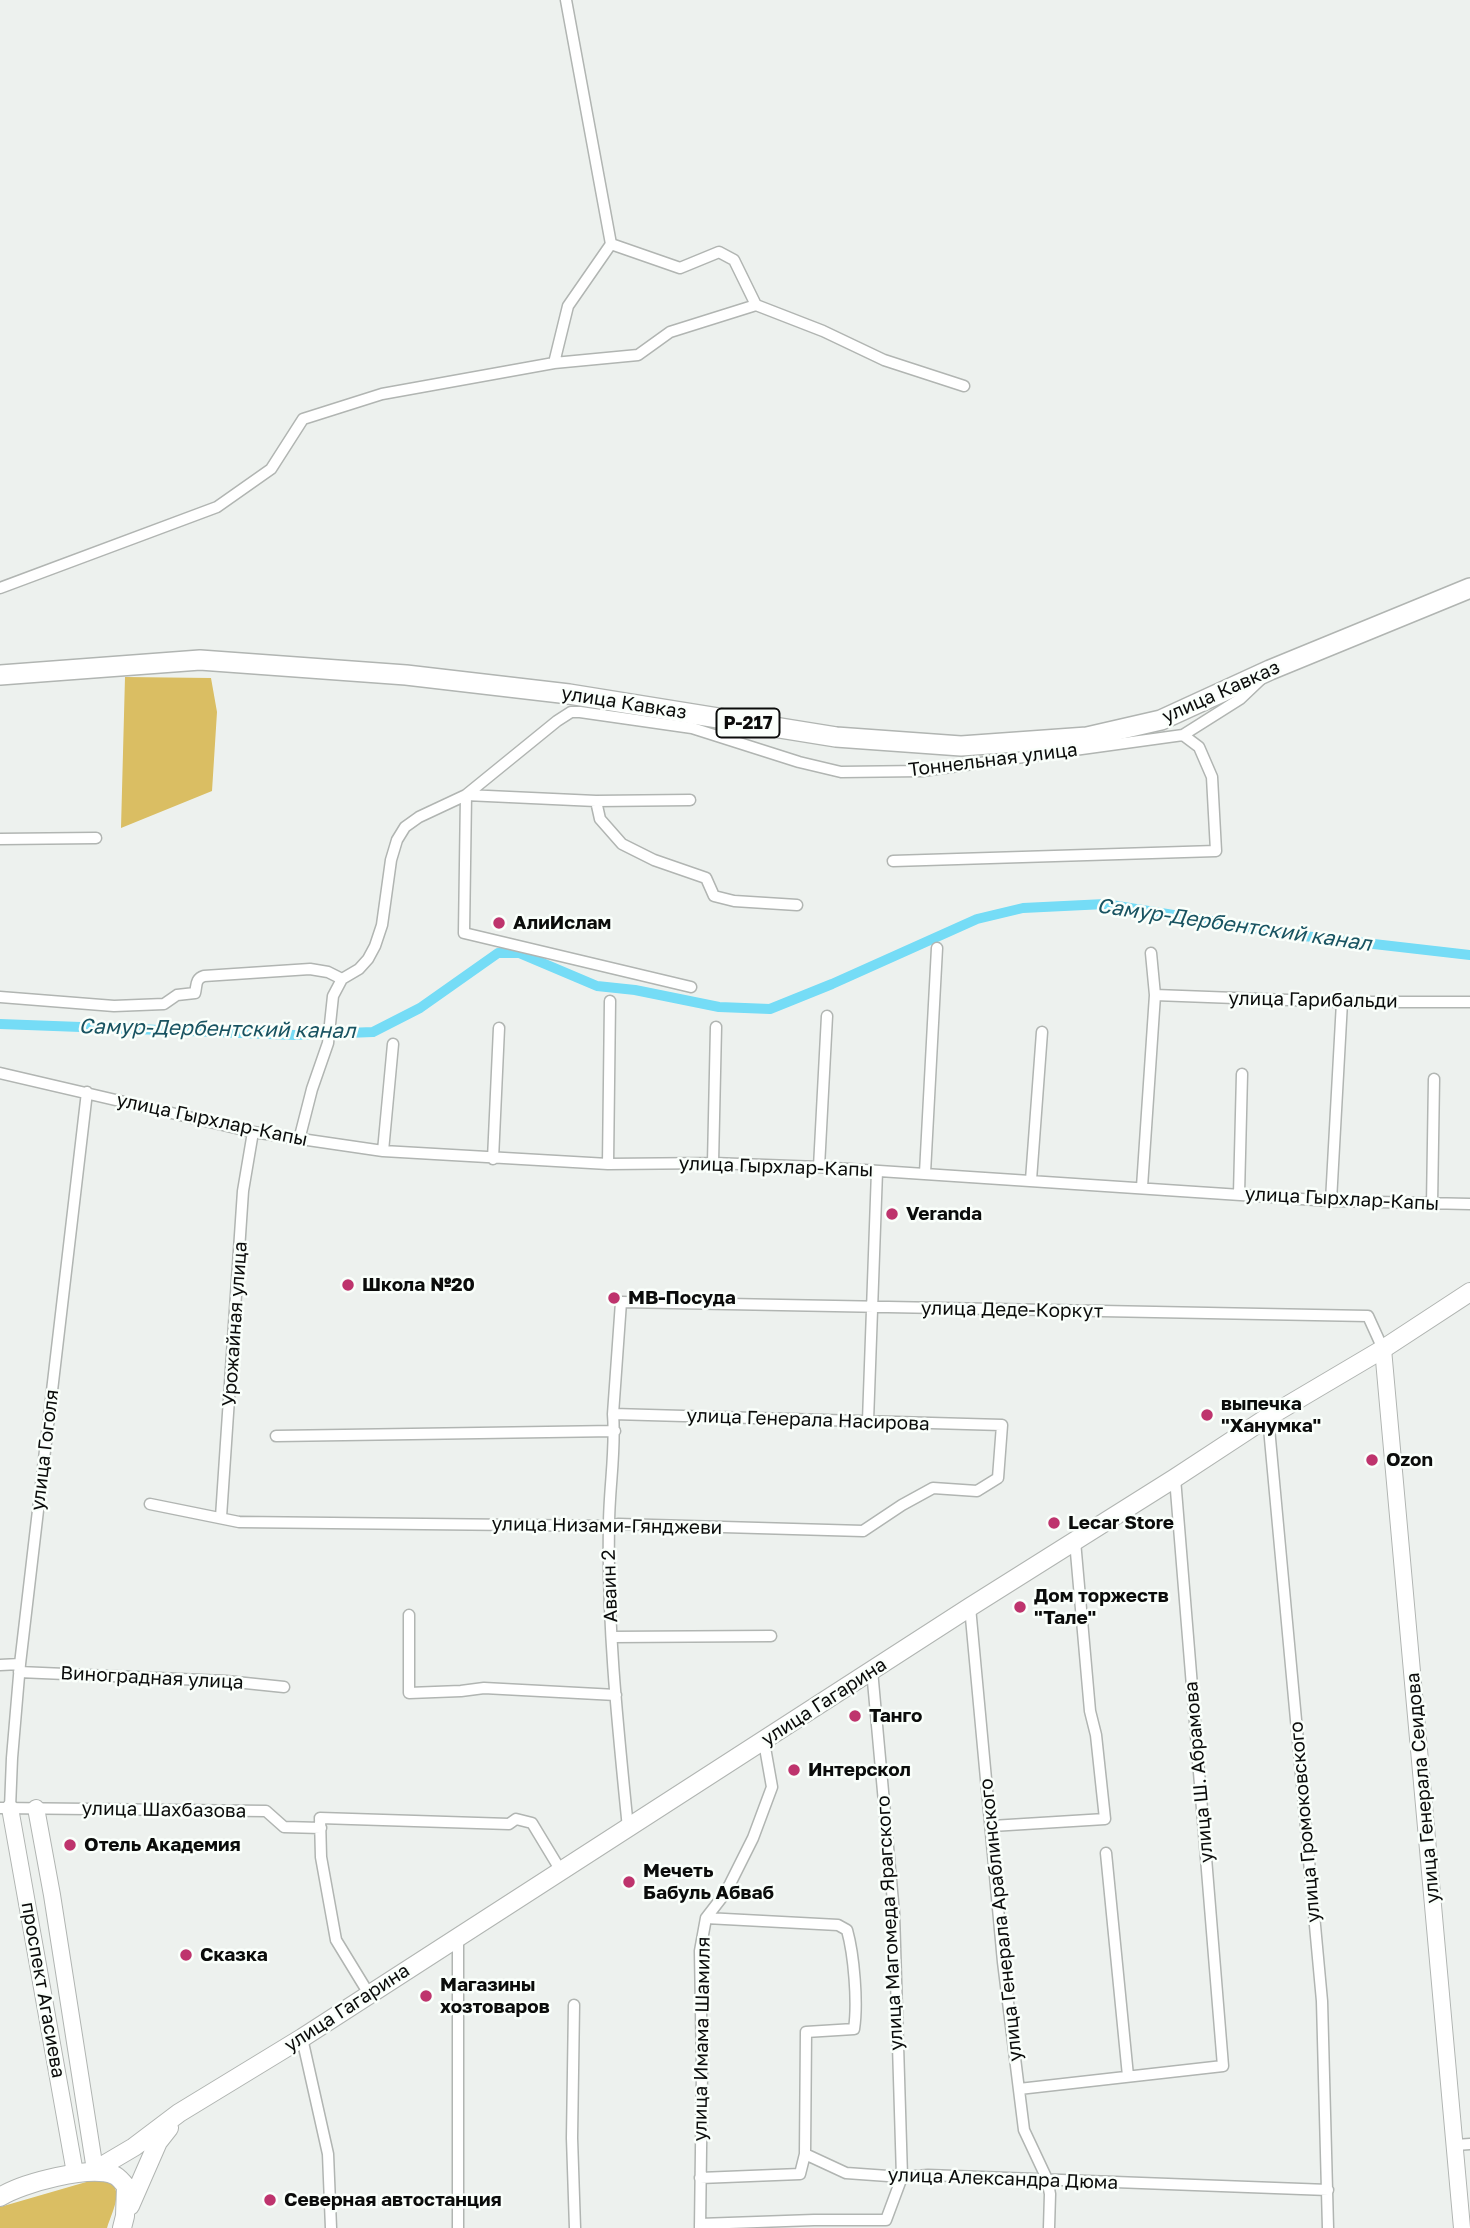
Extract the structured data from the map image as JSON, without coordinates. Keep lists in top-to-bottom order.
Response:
{
  "streets": {
    "highway": ["улица Кавказ", "Р-217"],
    "main road": ["улица Гагарина"],
    "street": [
      "Тоннельная улица",
      "улица Гарибальди",
      "улица Гырхлар-Капы",
      "улица Деде-Коркут",
      "Урожайная улица",
      "улица Генерала Насирова",
      "улица Гоголя",
      "улица Низами-Гянджеви",
      "Аваин 2",
      "Виноградная улица",
      "улица Ш. Абрамова",
      "улица Генерала Сеидова",
      "улица Шахбазова",
      "улица Громоковского",
      "улица Генерала Араблинского",
      "улица Магомеда Ярагского",
      "проспект Агасиева",
      "улица Имама Шамиля",
      "улица Александра Дюма"
    ]
  },
  "crossings": [
    ["улица Гырхлар-Капы", "Урожайная улица"],
    ["улица Гырхлар-Капы", "улица Гоголя"],
    ["улица Деде-Коркут", "Аваин 2"],
    ["улица Деде-Коркут", "улица Гагарина"],
    ["улица Деде-Коркут", "улица Генерала Сеидова"],
    ["Урожайная улица", "улица Низами-Гянджеви"],
    ["улица Генерала Насирова", "улица Низами-Гянджеви"],
    ["улица Генерала Насирова", "Аваин 2"],
    ["улица Гоголя", "Виноградная улица"],
    ["улица Гоголя", "улица Шахбазова"],
    ["улица Гоголя", "проспект Агасиева"],
    ["улица Низами-Гянджеви", "Аваин 2"],
    ["Аваин 2", "улица Гагарина"],
    ["улица Гагарина", "улица Ш. Абрамова"],
    ["улица Гагарина", "улица Генерала Сеидова"],
    ["улица Гагарина", "улица Шахбазова"],
    ["улица Гагарина", "улица Громоковского"],
    ["улица Гагарина", "улица Генерала Араблинского"],
    ["улица Гагарина", "улица Магомеда Ярагского"],
    ["улица Гагарина", "улица Имама Шамиля"],
    ["улица Шахбазова", "проспект Агасиева"],
    ["улица Громоковского", "улица Александра Дюма"],
    ["улица Генерала Араблинского", "улица Александра Дюма"],
    ["улица Магомеда Ярагского", "улица Александра Дюма"]
  ],
  "water": ["Самур-Дербентский канал"],
  "places": [
    "АлиИслам",
    "Veranda",
    "Школа №20",
    "МВ-Посуда",
    "выпечка \"Ханумка\"",
    "Ozon",
    "Lecar Store",
    "Дом торжеств \"Тале\"",
    "Танго",
    "Интерскол",
    "Отель Академия",
    "Мечеть Бабуль Абваб",
    "Сказка",
    "Магазины хозтоваров",
    "Северная автостанция"
  ]
}
